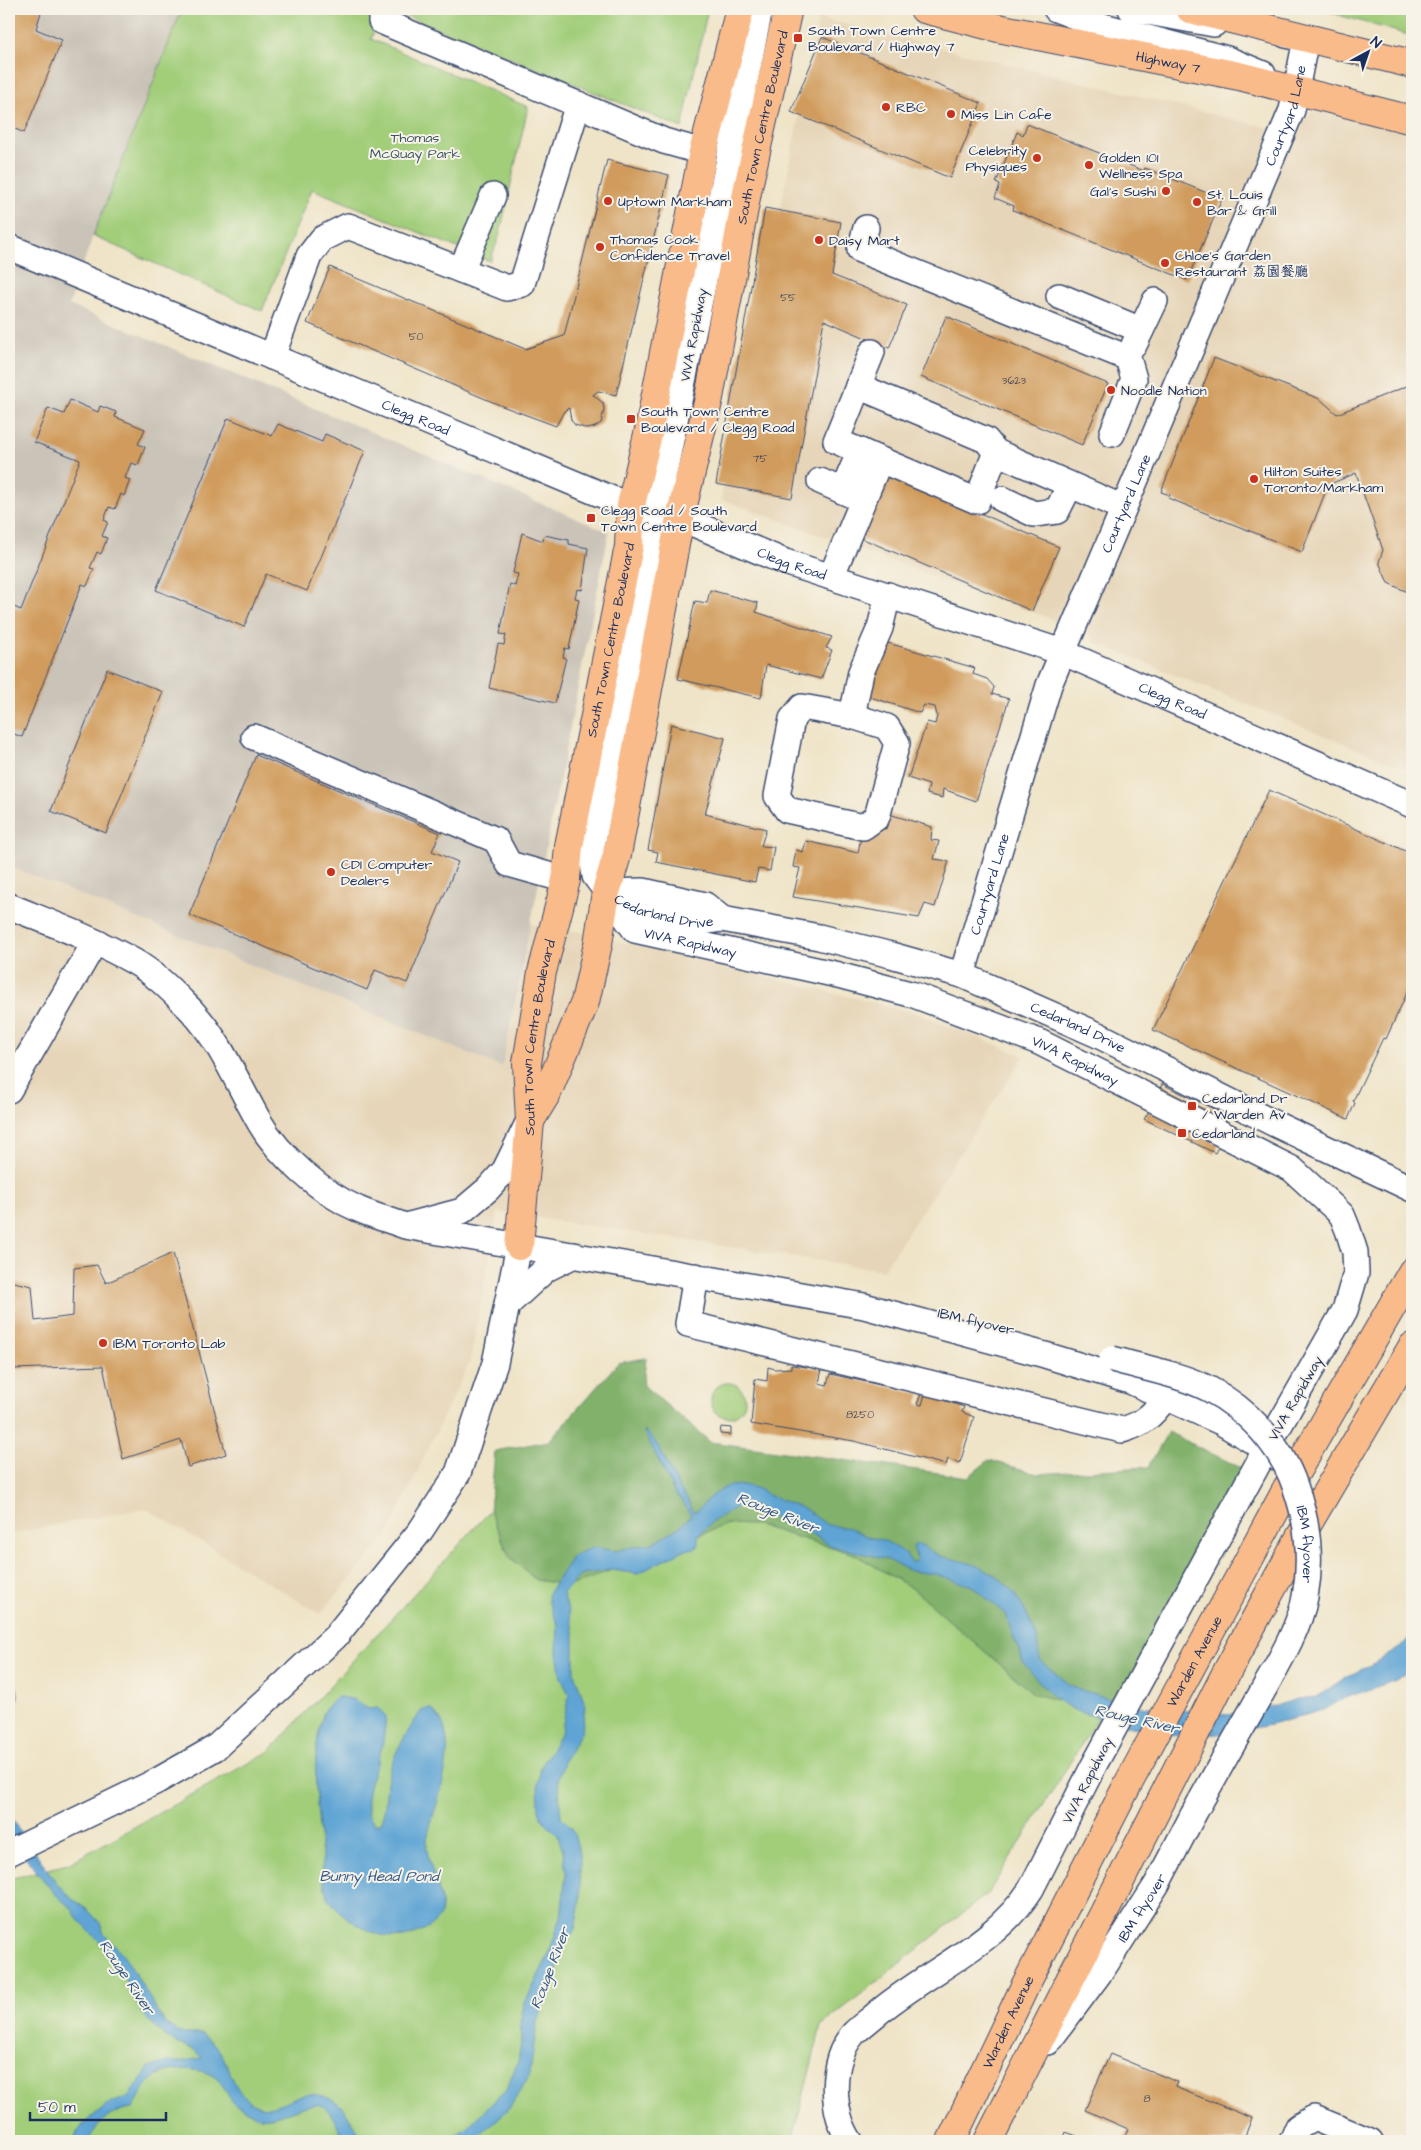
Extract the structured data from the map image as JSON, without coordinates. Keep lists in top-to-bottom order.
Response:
{
  "streets": {
    "main road": [
      "Highway 7",
      "South Town Centre Boulevard",
      "Cedarland Drive",
      "Warden Avenue"
    ],
    "street": [
      "Courtyard Lane",
      "VIVA Rapidway",
      "Clegg Road",
      "IBM flyover"
    ]
  },
  "crossings": [
    ["Highway 7", "Courtyard Lane"],
    ["Courtyard Lane", "Clegg Road"],
    ["Courtyard Lane", "Cedarland Drive"],
    ["South Town Centre Boulevard", "VIVA Rapidway"],
    ["South Town Centre Boulevard", "Clegg Road"],
    ["South Town Centre Boulevard", "Cedarland Drive"],
    ["VIVA Rapidway", "Clegg Road"],
    ["VIVA Rapidway", "Cedarland Drive"]
  ],
  "water": ["Rouge River", "Bunny Head Pond"],
  "parks": ["Thomas McQuay Park"],
  "places": {
    "transit": [
      "South Town Centre Boulevard / Highway 7",
      "South Town Centre Boulevard / Clegg Road",
      "Clegg Road / South Town Centre Boulevard",
      "Cedarland Dr / Warden Av",
      "Cedarland"
    ],
    "other": [
      "RBC",
      "Miss Lin Cafe",
      "Celebrity Physiques",
      "Golden 101 Wellness Spa",
      "Gal's Sushi",
      "Uptown Markham",
      "St. Louis Bar & Grill",
      "Daisy Mart",
      "Thomas Cook Confidence Travel",
      "Chloe’s Garden Restaurant 荔園餐廳",
      "Noodle Nation",
      "Hilton Suites Toronto/Markham",
      "CDI Computer Dealers",
      "IBM Toronto Lab"
    ]
  },
  "house_numbers": [
    "55",
    "50",
    "3623",
    "75",
    "8250",
    "8"
  ],
  "scale_bar": "50 m",
  "north": "top right"
}
